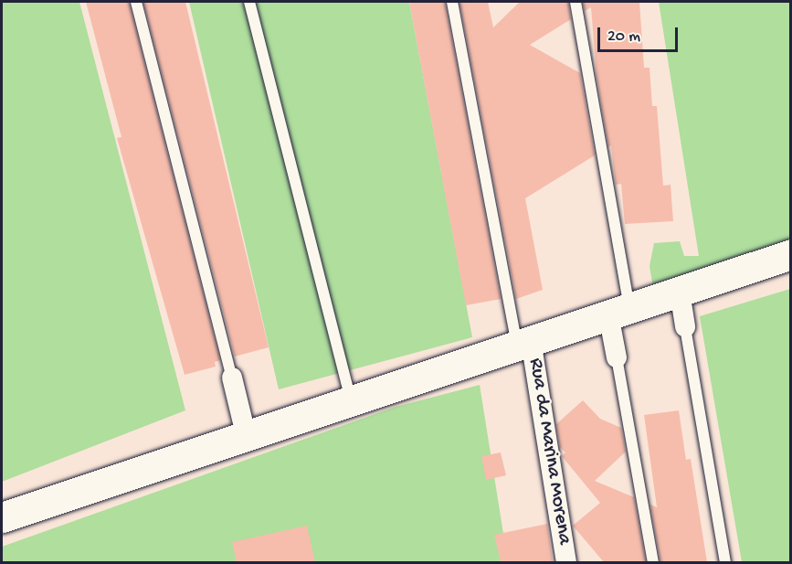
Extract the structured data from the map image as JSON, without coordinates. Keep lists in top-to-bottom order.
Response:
{
  "streets": {
    "street": ["Rua da Marina Morena"]
  },
  "scale_bar": "20 m"
}
